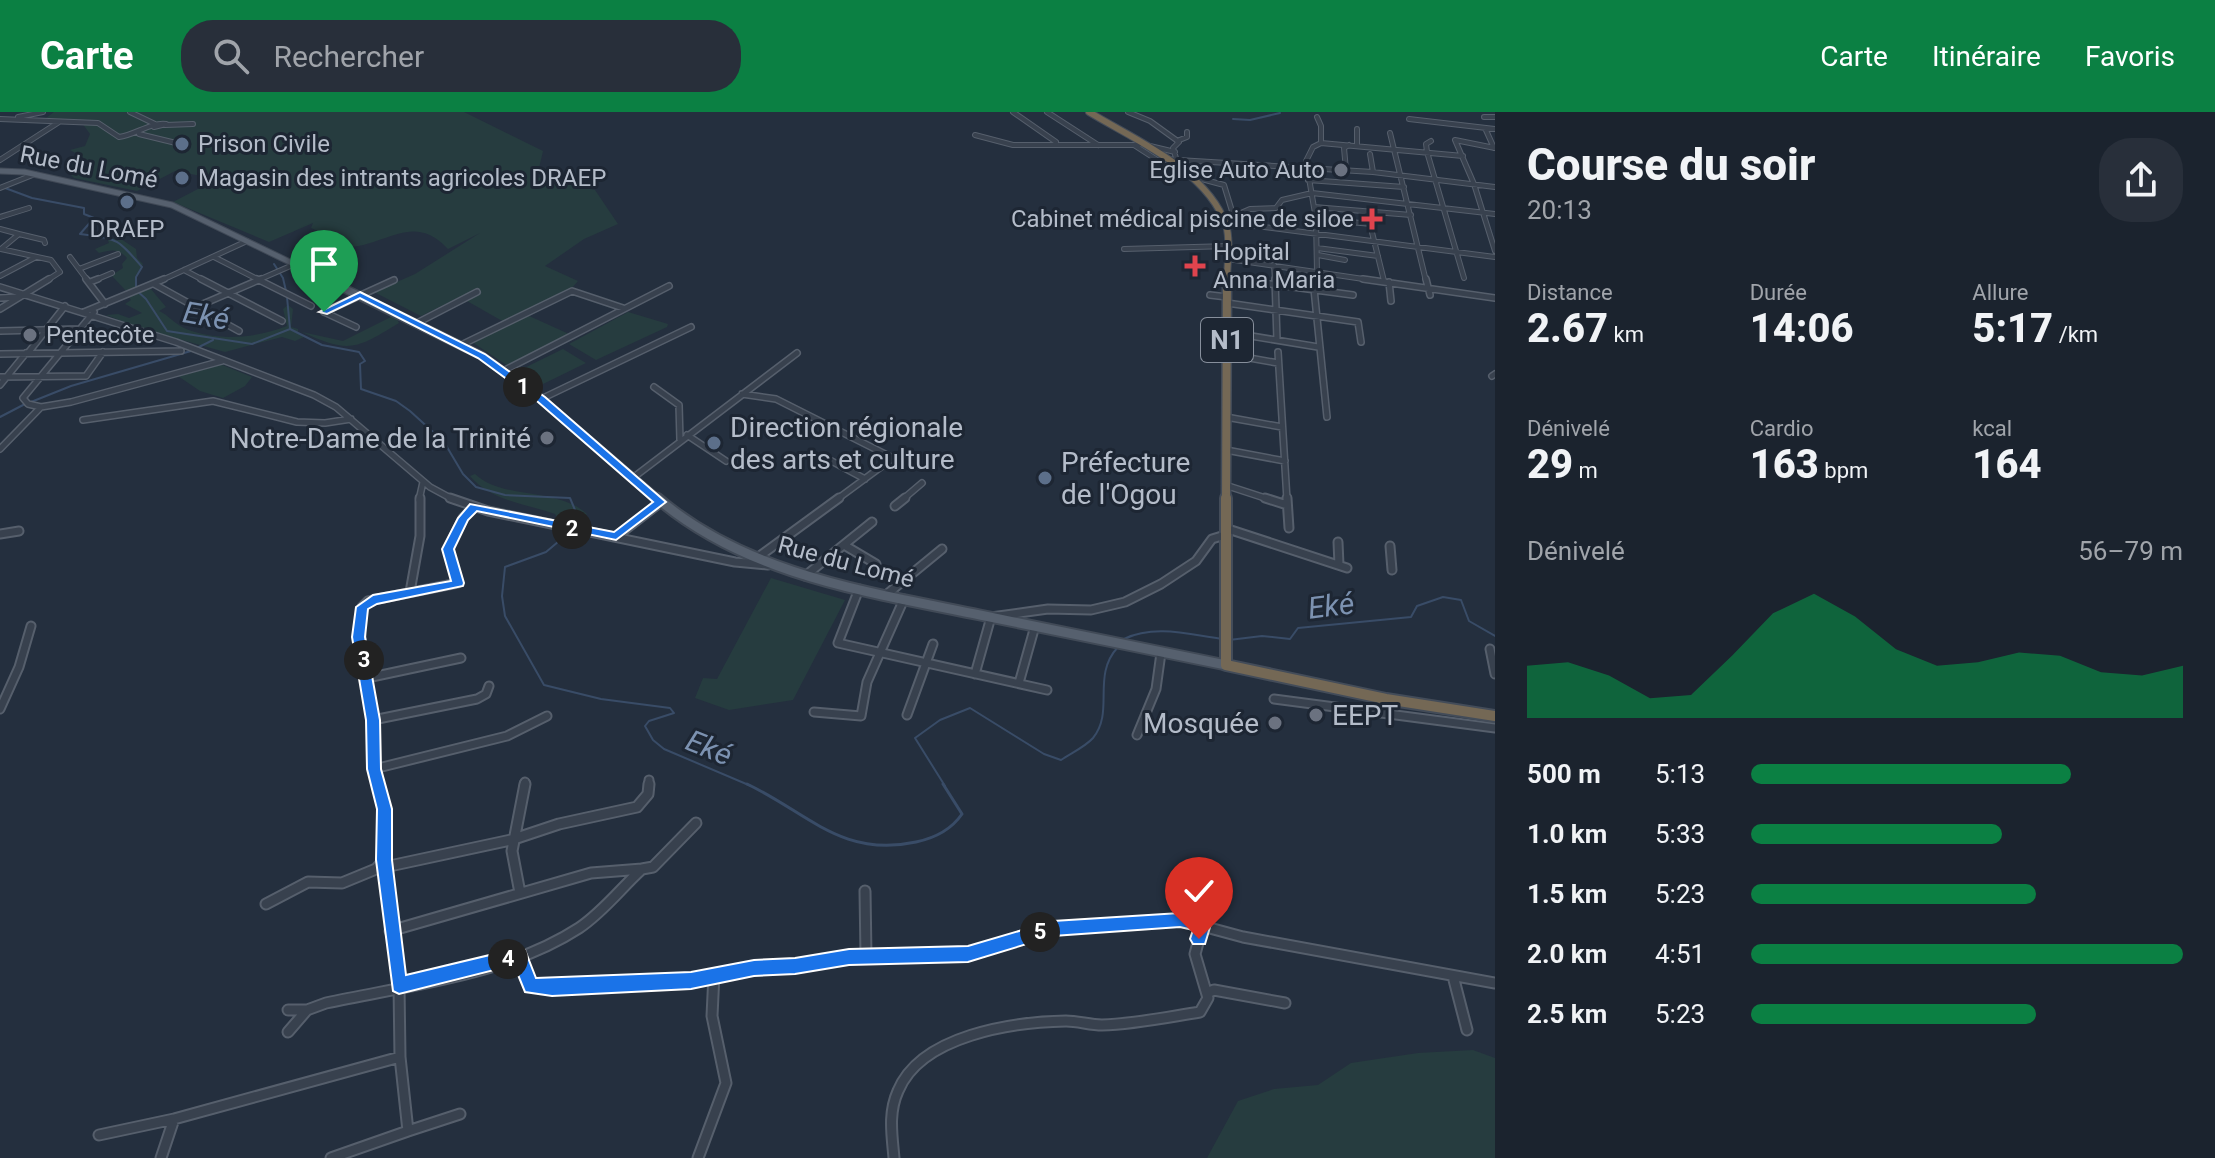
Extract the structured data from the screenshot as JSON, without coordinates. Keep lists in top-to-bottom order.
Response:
{
  "streets": {
    "highway": ["N1"],
    "main road": ["Rue du Lomé"]
  },
  "crossings": [
    ["Rue du Lomé", "N1"]
  ],
  "water": ["Eké"],
  "places": {
    "other": [
      "Prison Civile",
      "Eglise Auto Auto",
      "Magasin des intrants agricoles DRAEP",
      "DRAEP",
      "Pentecôte",
      "Notre-Dame de la Trinité",
      "Direction régionale des arts et culture",
      "Préfecture de l'Ogou",
      "EEPT",
      "Mosquée"
    ],
    "health": ["Cabinet médical piscine de siloe", "Hopital Anna Maria"]
  },
  "page": {
    "header": "Carte",
    "search": "Rechercher",
    "nav": ["Carte", "Itinéraire", "Favoris"],
    "heading": ["Course du soir", "20:13"],
    "stats": [
      ["Distance", "2.67 km"],
      ["Durée", "14:06"],
      ["Allure", "5:17 /km"],
      ["Dénivelé", "29 m"],
      ["Cardio", "163 bpm"],
      ["kcal", "164"]
    ],
    "pins": [
      "1",
      "2",
      "3",
      "5",
      "4"
    ],
    "chart": ["Dénivelé", "56–79 m"],
    "list": [
      {
        "name": "500 m",
        "note": "5:13"
      },
      {
        "name": "1.0 km",
        "note": "5:33"
      },
      {
        "name": "1.5 km",
        "note": "5:23"
      },
      {
        "name": "2.0 km",
        "note": "4:51"
      },
      {
        "name": "2.5 km",
        "note": "5:23"
      }
    ]
  }
}
